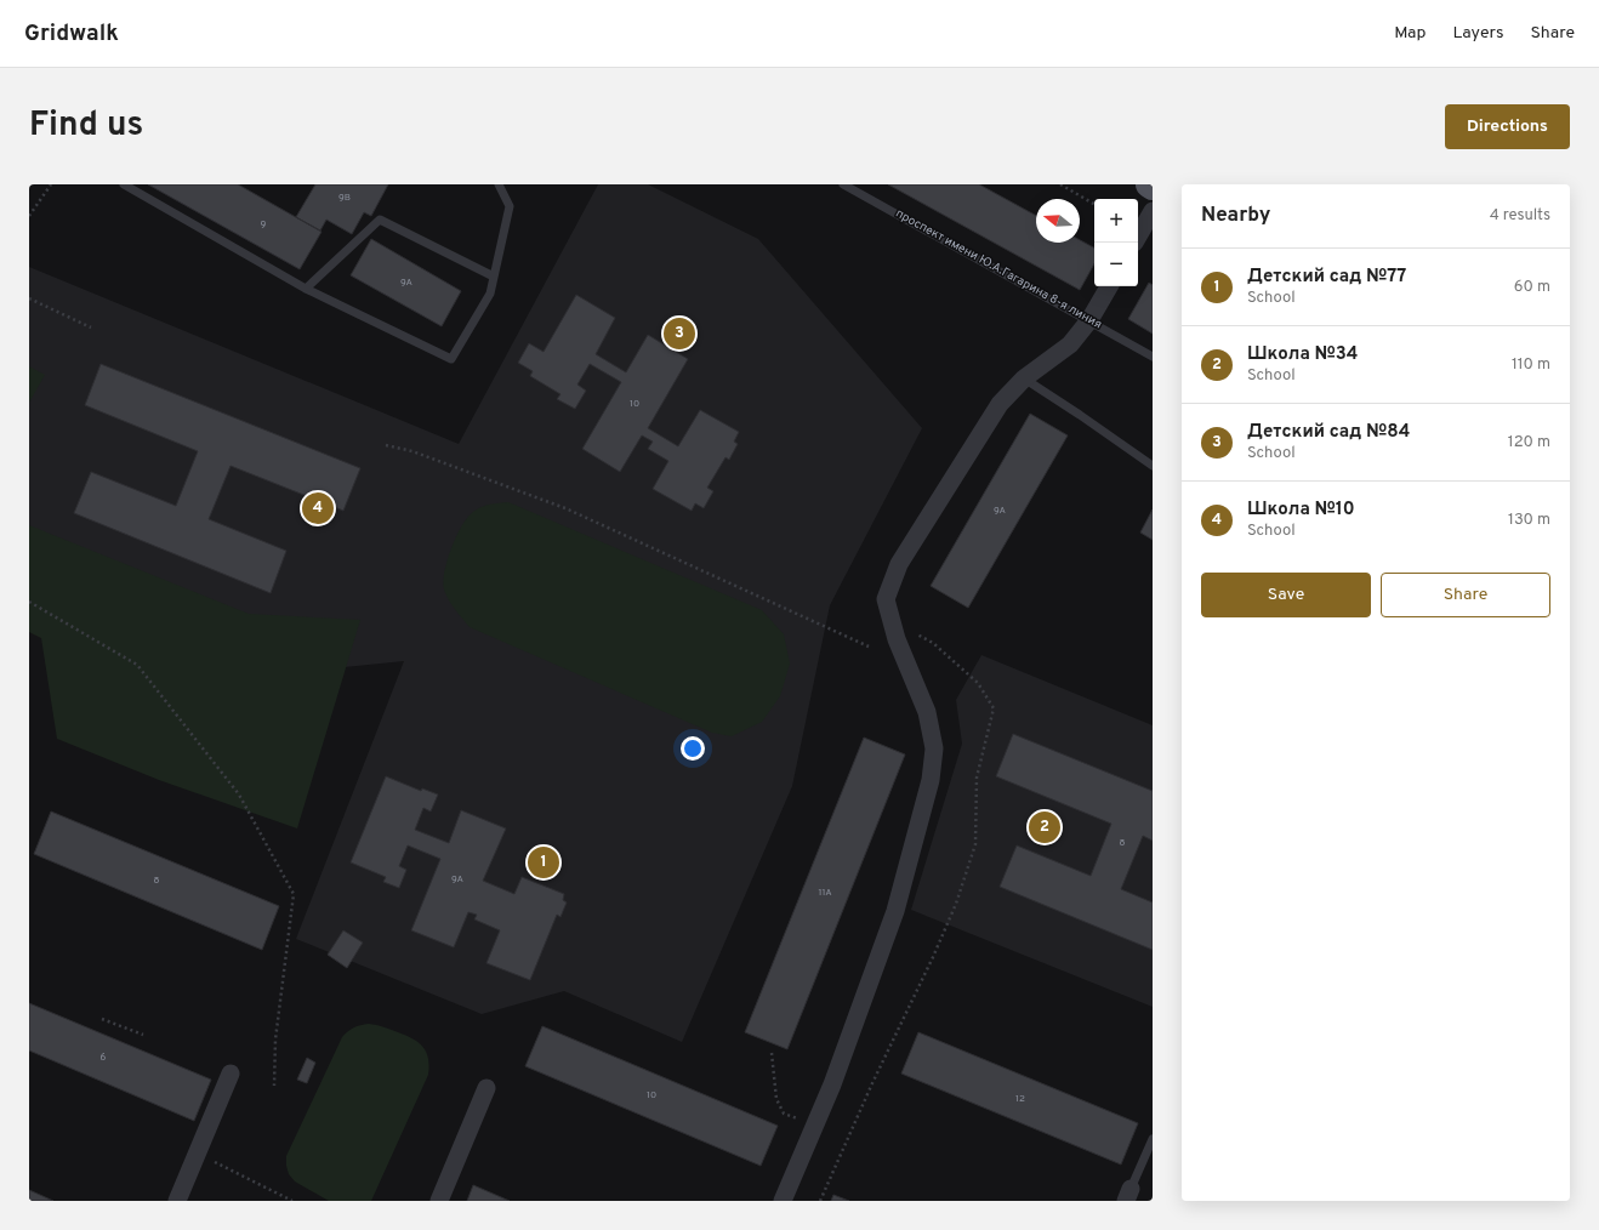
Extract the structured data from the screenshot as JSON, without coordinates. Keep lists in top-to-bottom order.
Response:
{
  "streets": {
    "lane": ["проспект имени Ю.А.Гагарина 8-я линия"]
  },
  "house_numbers": [
    "9В",
    "9",
    "9А",
    "10",
    "9А",
    "8",
    "9А",
    "8",
    "11А",
    "6",
    "10",
    "12"
  ],
  "north": "left",
  "page": {
    "header": "Gridwalk",
    "nav": ["Map", "Layers", "Share"],
    "title": "Find us",
    "buttons": [
      "Directions",
      ["Save", "Share"]
    ],
    "heading": ["Nearby", "4 results"],
    "map_buttons": ["+", "−"],
    "list": [
      {
        "mark": "1",
        "name": "Детский сад №77",
        "note": "School",
        "value": "60 m"
      },
      {
        "mark": "2",
        "name": "Школа №34",
        "note": "School",
        "value": "110 m"
      },
      {
        "mark": "3",
        "name": "Детский сад №84",
        "note": "School",
        "value": "120 m"
      },
      {
        "mark": "4",
        "name": "Школа №10",
        "note": "School",
        "value": "130 m"
      }
    ],
    "pins": [
      "3",
      "4",
      "2",
      "1"
    ]
  }
}
